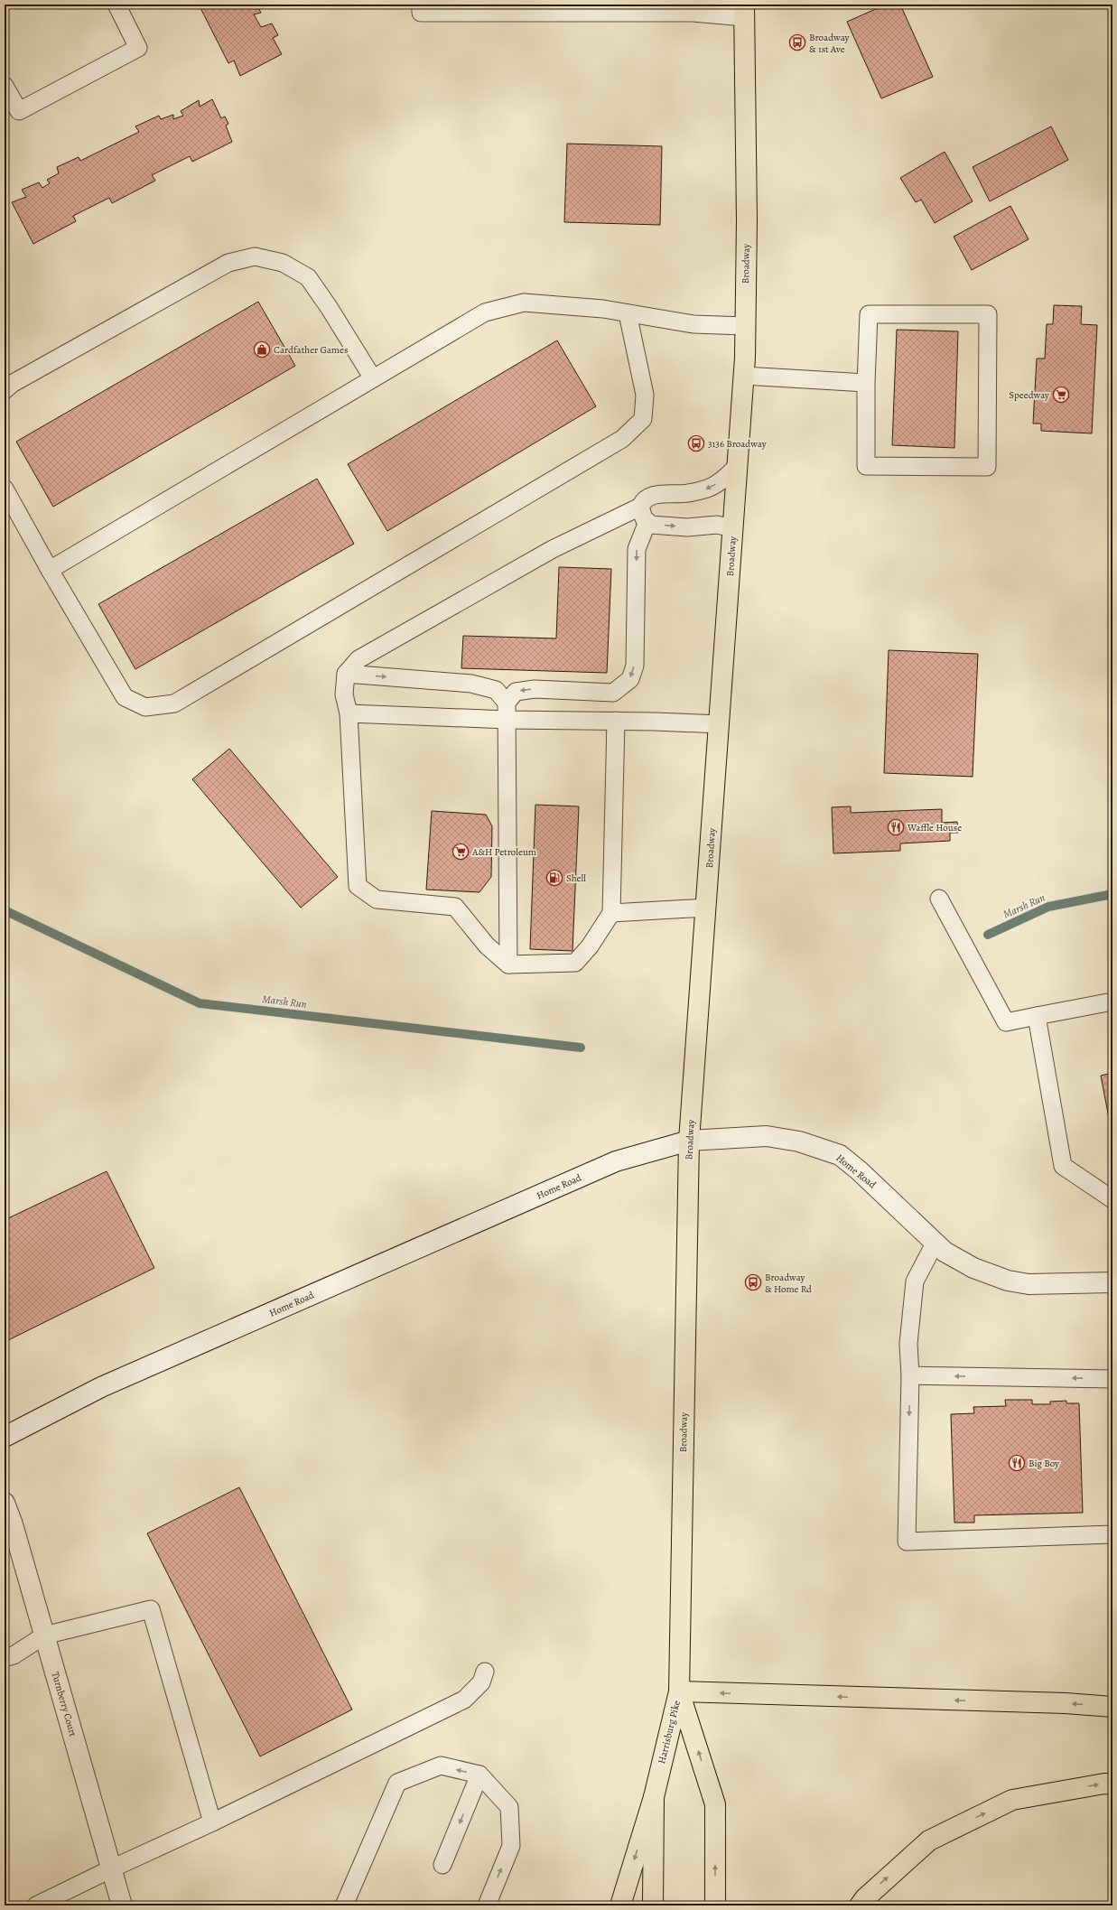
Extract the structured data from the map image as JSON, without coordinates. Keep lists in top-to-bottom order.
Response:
{
  "streets": {
    "main road": ["Broadway", "Harrisburg Pike"],
    "street": ["Home Road", "Turnberry Court"]
  },
  "crossings": [
    ["Broadway", "Home Road"],
    ["Broadway", "Harrisburg Pike"]
  ],
  "water": ["Marsh Run"],
  "places": {
    "bus stop": ["Broadway & 1st Ave", "3136 Broadway", "Broadway & Home Rd"],
    "shop": ["Cardfather Games"],
    "supermarket": ["Speedway", "A&H Petroleum"],
    "restaurant": ["Waffle House", "Big Boy"],
    "fuel station": ["Shell"]
  }
}
